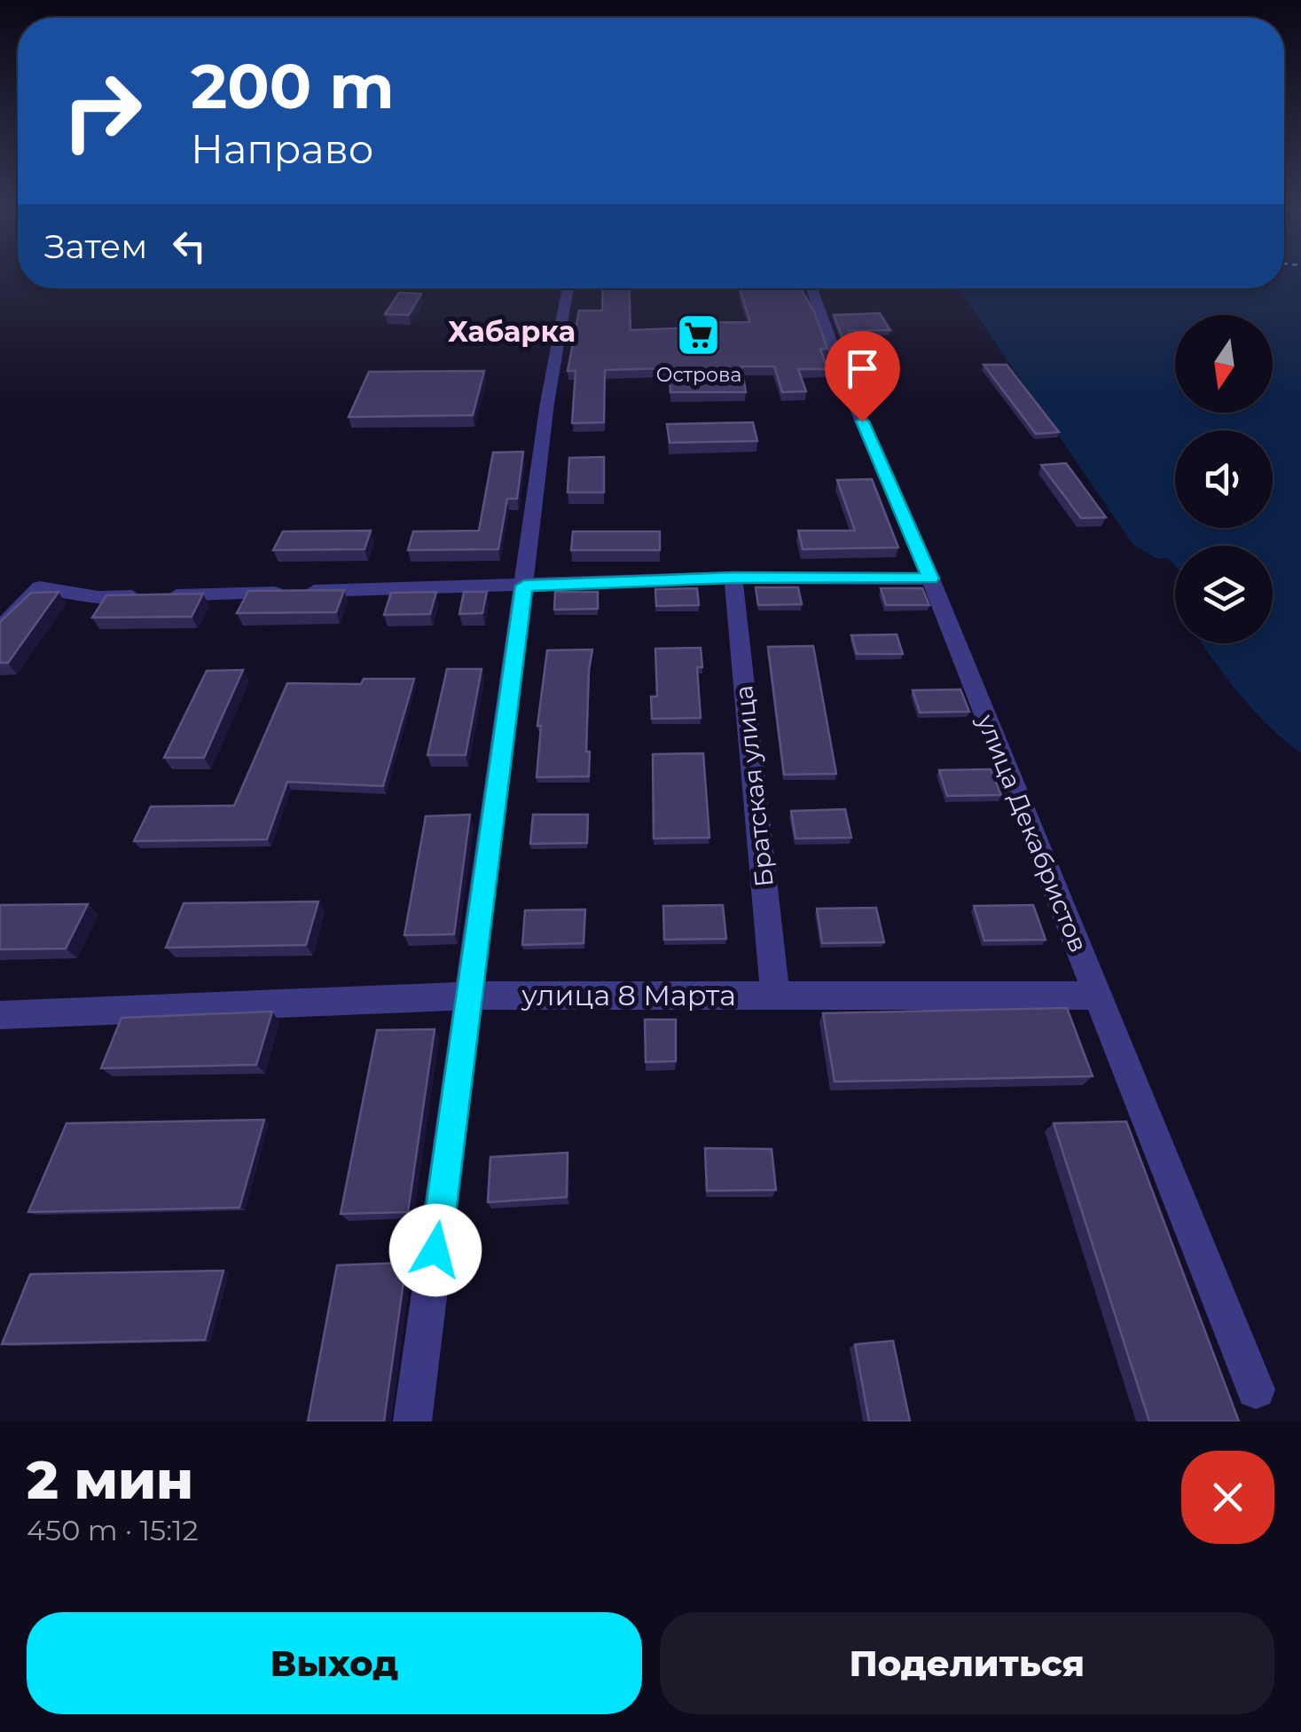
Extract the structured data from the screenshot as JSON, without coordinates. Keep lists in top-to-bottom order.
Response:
{
  "streets": {
    "street": ["Братская улица", "улица Декабристов", "улица 8 Марта"]
  },
  "crossings": [
    ["Братская улица", "улица 8 Марта"],
    ["улица Декабристов", "улица 8 Марта"]
  ],
  "districts": ["Хабарка"],
  "places": {
    "supermarket": ["Острова"]
  },
  "north": "bottom",
  "page": {
    "turn": ["200 m", "Направо"],
    "then": "Затем",
    "heading": ["2 мин", "450 m · 15:12"],
    "buttons": ["Выход", "Поделиться"]
  }
}
